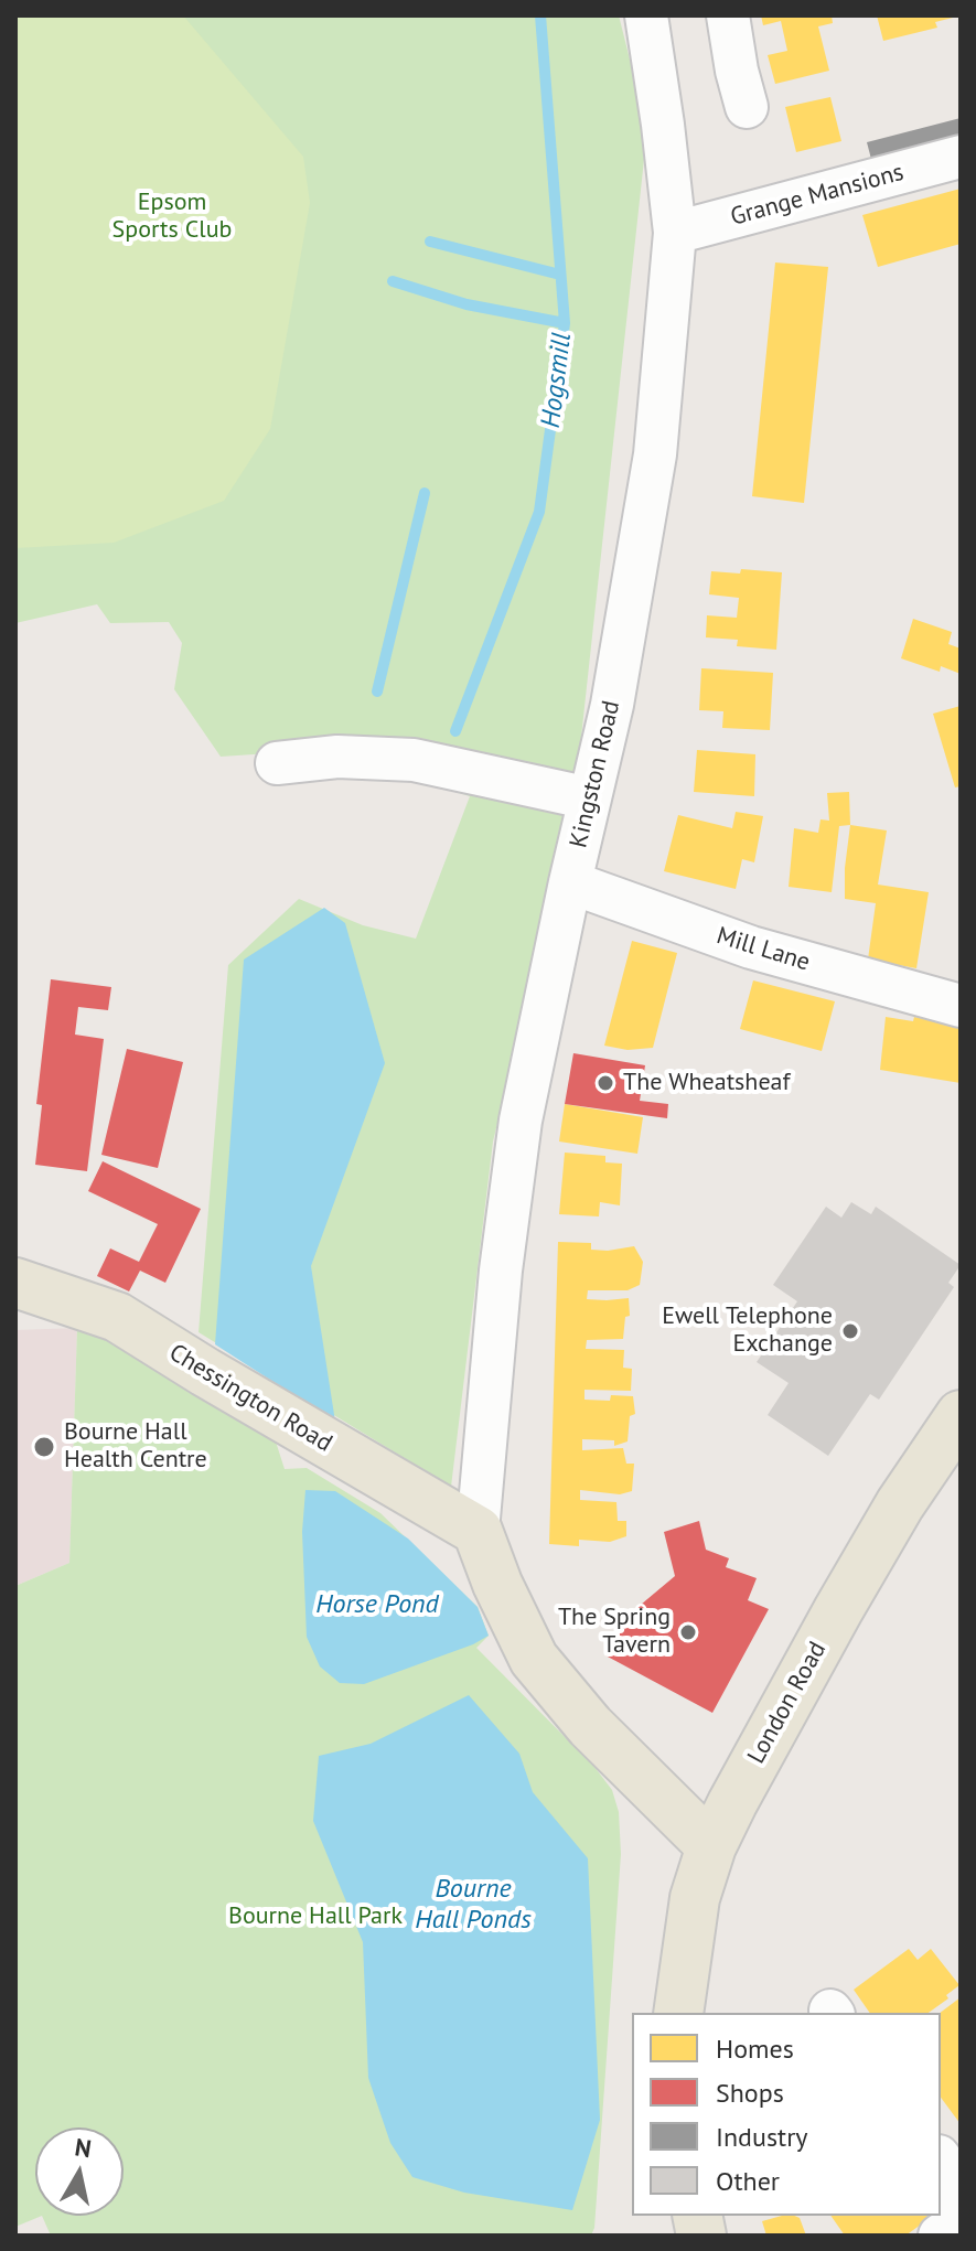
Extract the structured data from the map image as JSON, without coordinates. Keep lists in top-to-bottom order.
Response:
{
  "streets": {
    "main road": ["Chessington Road", "London Road"],
    "street": ["Grange Mansions", "Kingston Road", "Mill Lane"]
  },
  "crossings": [
    ["Grange Mansions", "Kingston Road"],
    ["Kingston Road", "Mill Lane"],
    ["Kingston Road", "Chessington Road"]
  ],
  "water": ["Hogsmill", "Horse Pond", "Bourne Hall Ponds"],
  "parks": ["Epsom Sports Club", "Bourne Hall Park"],
  "places": [
    "The Wheatsheaf",
    "Ewell Telephone Exchange",
    "Bourne Hall Health Centre",
    "The Spring Tavern"
  ],
  "legend": [
    "Homes",
    "Shops",
    "Industry",
    "Other"
  ],
  "north": "top"
}
